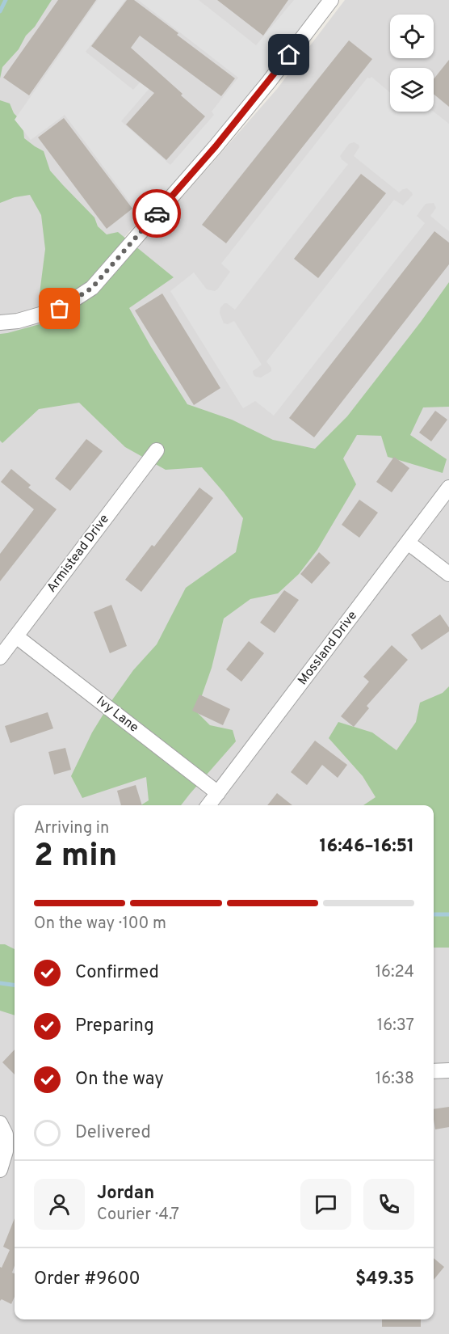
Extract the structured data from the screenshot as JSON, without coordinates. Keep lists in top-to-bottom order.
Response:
{
  "streets": {
    "street": ["Armistead Drive", "Mossland Drive", "Ivy Lane"]
  },
  "crossings": [
    ["Armistead Drive", "Ivy Lane"],
    ["Mossland Drive", "Ivy Lane"]
  ],
  "page": {
    "heading": ["2 min", "Arriving in", "16:46–16:51"],
    "panel": [
      "Jordan",
      "Courier · 4.7",
      "Order #9600",
      "$49.35"
    ],
    "bar": "On the way · 100 m",
    "list": [
      ["Confirmed", "16:24"],
      ["Preparing", "16:37"],
      ["On the way", "16:38"],
      "Delivered"
    ]
  }
}
